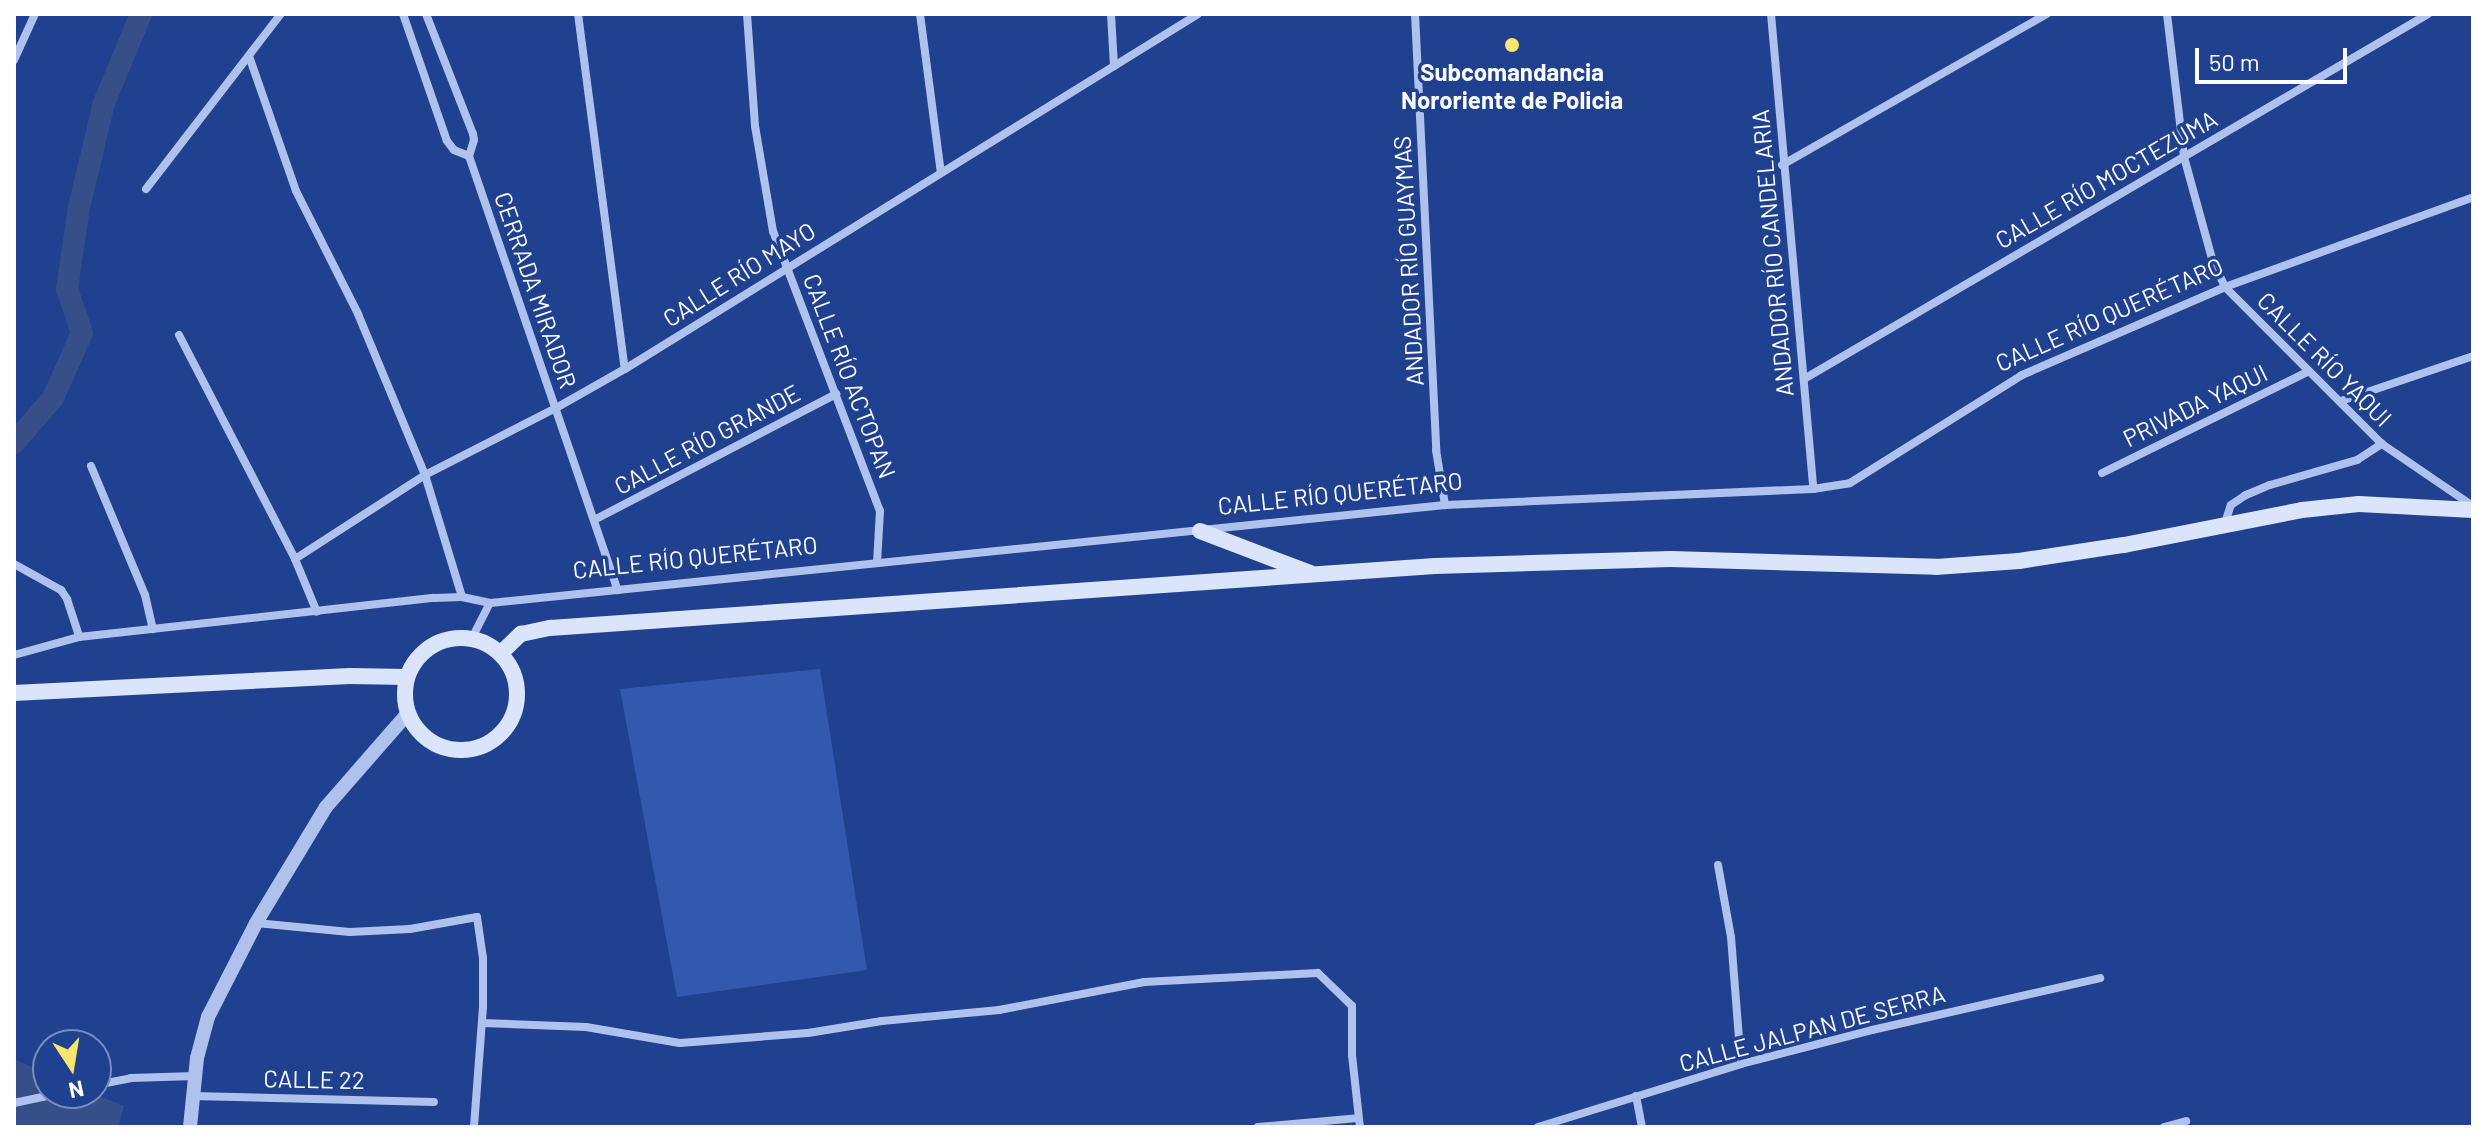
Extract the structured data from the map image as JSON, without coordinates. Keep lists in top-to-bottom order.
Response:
{
  "streets": {
    "street": [
      "CALLE RÍO MOCTEZUMA",
      "ANDADOR RÍO CANDELARIA",
      "ANDADOR RÍO GUAYMAS",
      "CALLE RÍO MAYO",
      "CERRADA MIRADOR",
      "CALLE RÍO QUERÉTARO",
      "CALLE RÍO YAQUI",
      "CALLE RÍO ACTOPAN",
      "PRIVADA YAQUI",
      "CALLE RÍO GRANDE",
      "CALLE JALPAN DE SERRA",
      "CALLE 22"
    ]
  },
  "crossings": [
    ["CALLE RÍO MOCTEZUMA", "ANDADOR RÍO CANDELARIA"],
    ["CALLE RÍO MOCTEZUMA", "CALLE RÍO YAQUI"],
    ["ANDADOR RÍO CANDELARIA", "CALLE RÍO QUERÉTARO"],
    ["ANDADOR RÍO GUAYMAS", "CALLE RÍO QUERÉTARO"],
    ["CALLE RÍO MAYO", "CERRADA MIRADOR"],
    ["CALLE RÍO MAYO", "CALLE RÍO ACTOPAN"],
    ["CERRADA MIRADOR", "CALLE RÍO QUERÉTARO"],
    ["CERRADA MIRADOR", "CALLE RÍO GRANDE"],
    ["CALLE RÍO QUERÉTARO", "CALLE RÍO YAQUI"],
    ["CALLE RÍO QUERÉTARO", "CALLE RÍO ACTOPAN"],
    ["CALLE RÍO YAQUI", "PRIVADA YAQUI"],
    ["CALLE RÍO ACTOPAN", "CALLE RÍO GRANDE"]
  ],
  "places": ["Subcomandancia Nororiente de Policia"],
  "scale_bar": "50 m",
  "north": "bottom"
}
